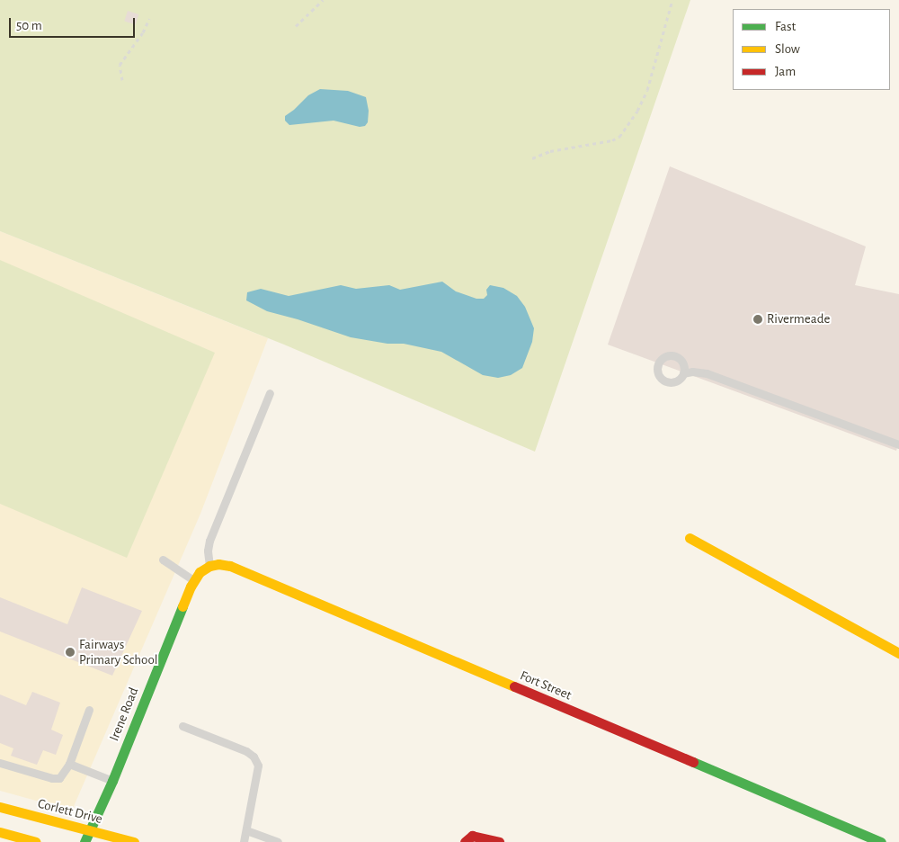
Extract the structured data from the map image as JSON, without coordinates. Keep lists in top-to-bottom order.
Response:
{
  "streets": {
    "street": ["Fort Street", "Irene Road", "Corlett Drive"]
  },
  "crossings": [
    ["Irene Road", "Corlett Drive"]
  ],
  "places": ["Rivermeade", "Fairways Primary School"],
  "legend": ["Fast", "Slow", "Jam"],
  "scale_bar": "50 m"
}
